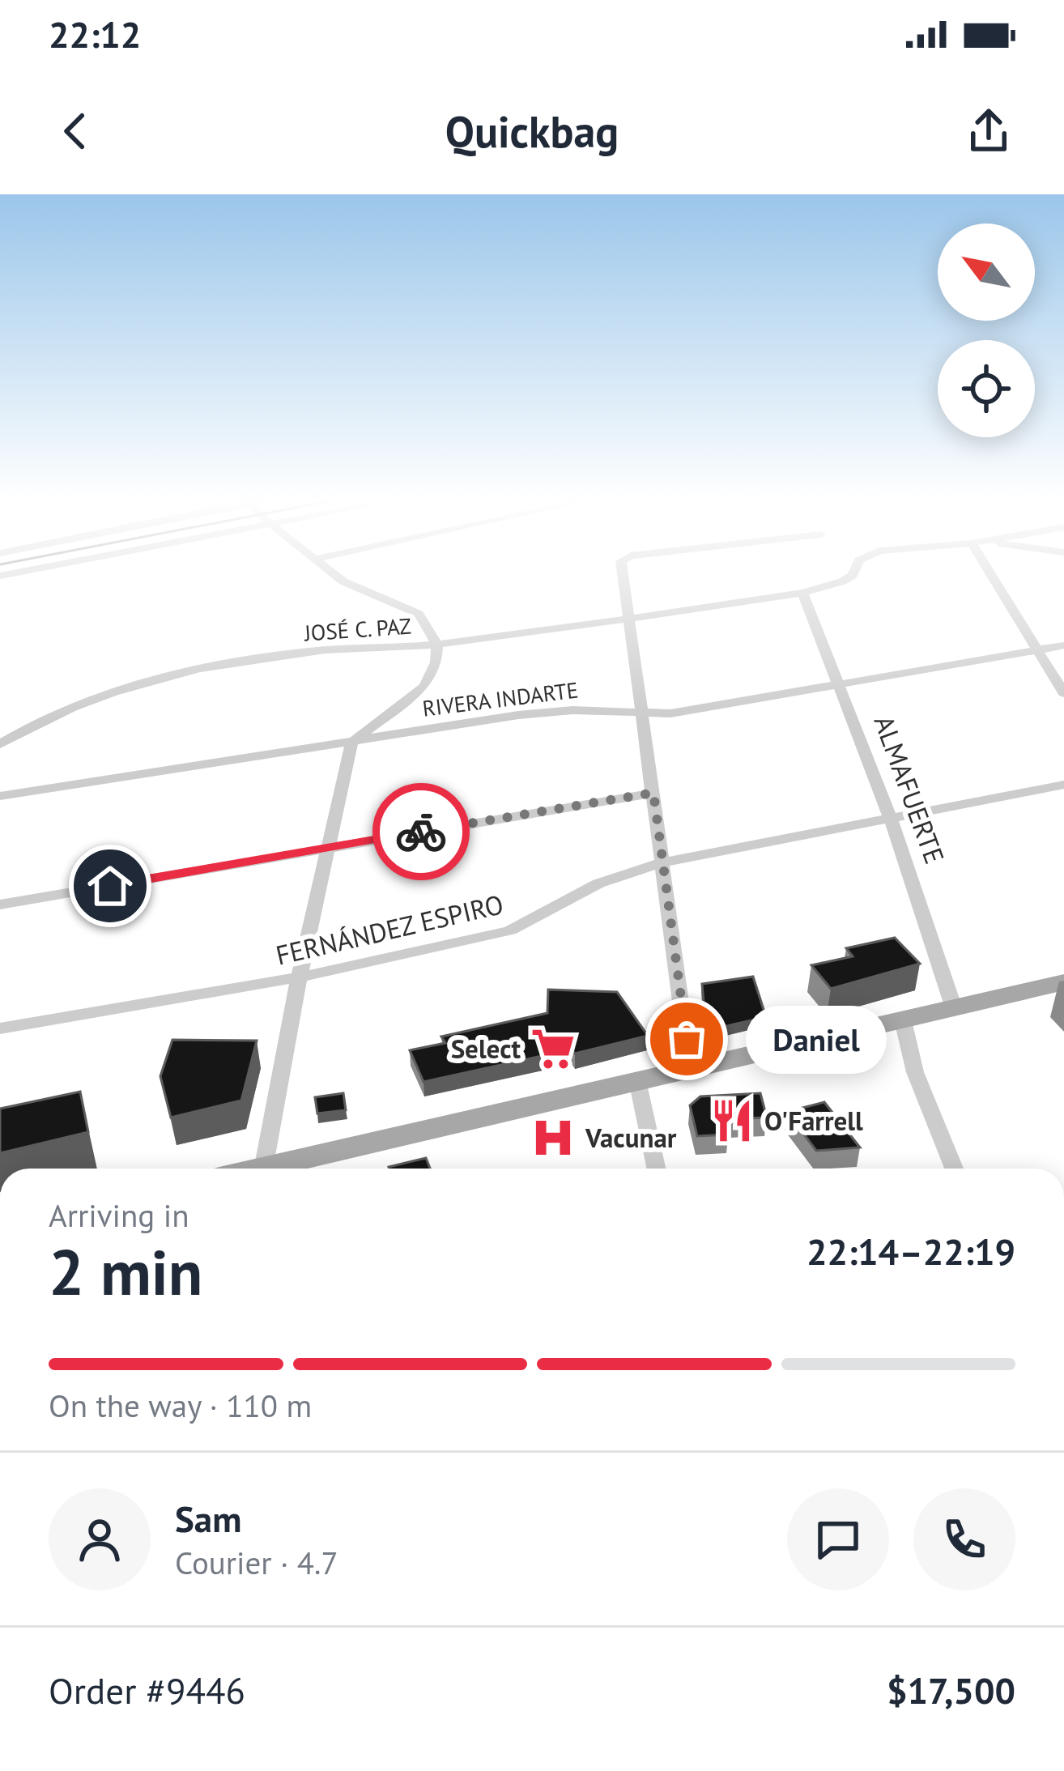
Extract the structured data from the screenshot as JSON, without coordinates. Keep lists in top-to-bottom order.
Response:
{
  "streets": {
    "street": [
      "JOSÉ C. PAZ",
      "RIVERA INDARTE",
      "ALMAFUERTE",
      "FERNÁNDEZ ESPIRO"
    ]
  },
  "crossings": [
    ["JOSÉ C. PAZ", "ALMAFUERTE"],
    ["RIVERA INDARTE", "ALMAFUERTE"],
    ["ALMAFUERTE", "FERNÁNDEZ ESPIRO"]
  ],
  "places": {
    "other": ["Daniel"],
    "supermarket": ["Select"],
    "restaurant": ["O'Farrell"],
    "hospital": ["Vacunar"]
  },
  "north": "top left",
  "page": {
    "status": "22:12",
    "header": "Quickbag",
    "bubble": "Daniel",
    "heading": ["2 min", "Arriving in", "22:14–22:19"],
    "panel": [
      "Sam",
      "Courier · 4.7",
      "Order #9446",
      "$17,500"
    ],
    "bar": "On the way · 110 m"
  }
}
